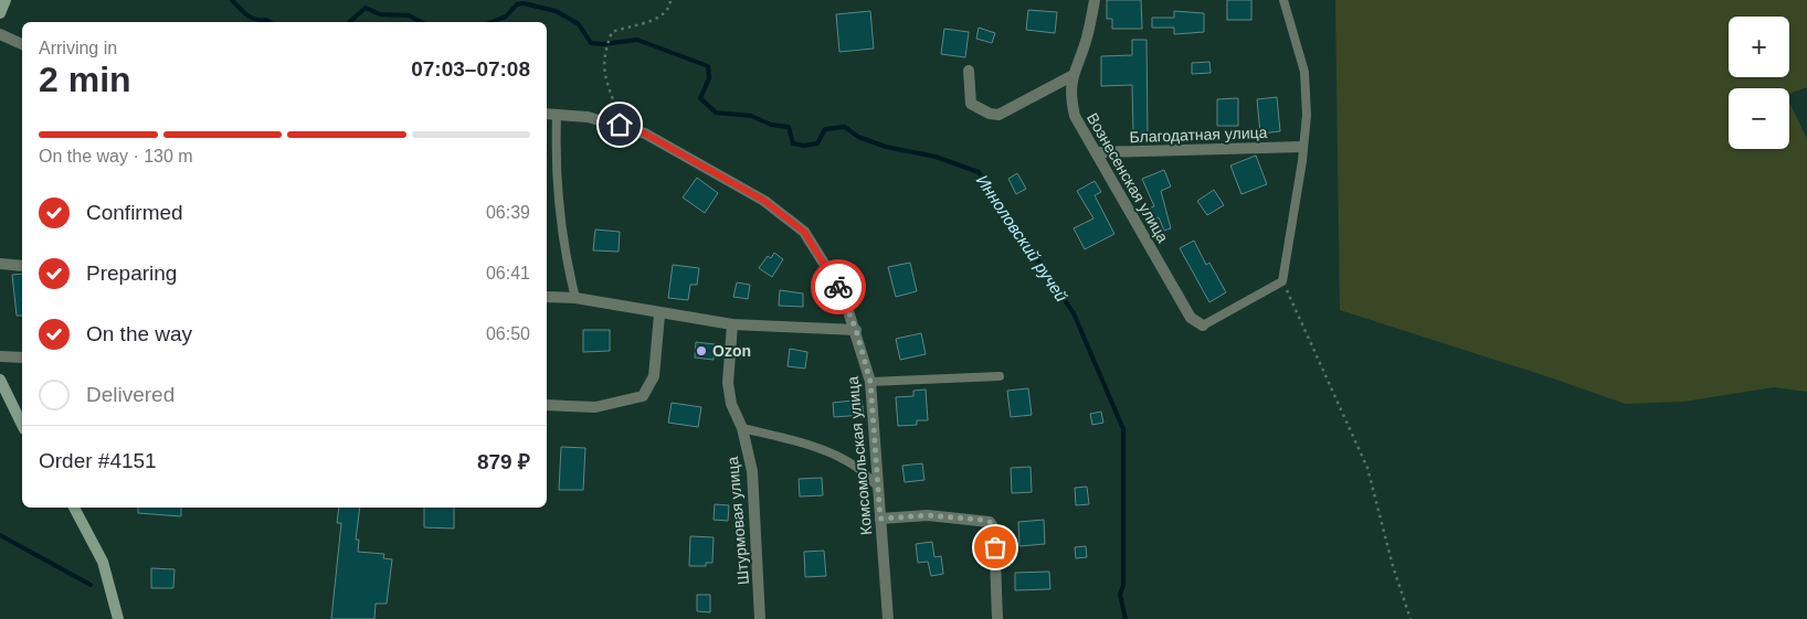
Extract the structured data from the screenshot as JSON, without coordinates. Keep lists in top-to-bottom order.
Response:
{
  "streets": {
    "street": [
      "Благодатная улица",
      "Вознесенская улица",
      "Комсомольская улица",
      "Штурмовая улица"
    ]
  },
  "crossings": [
    ["Благодатная улица", "Вознесенская улица"]
  ],
  "water": ["Инноловский ручей"],
  "places": ["Ozon"],
  "page": {
    "map_buttons": ["+", "−"],
    "heading": ["2 min", "Arriving in", "07:03–07:08"],
    "panel": ["Order #4151", "879 ₽"],
    "bar": "On the way · 130 m",
    "list": [
      ["Confirmed", "06:39"],
      ["Preparing", "06:41"],
      ["On the way", "06:50"],
      "Delivered"
    ]
  }
}
